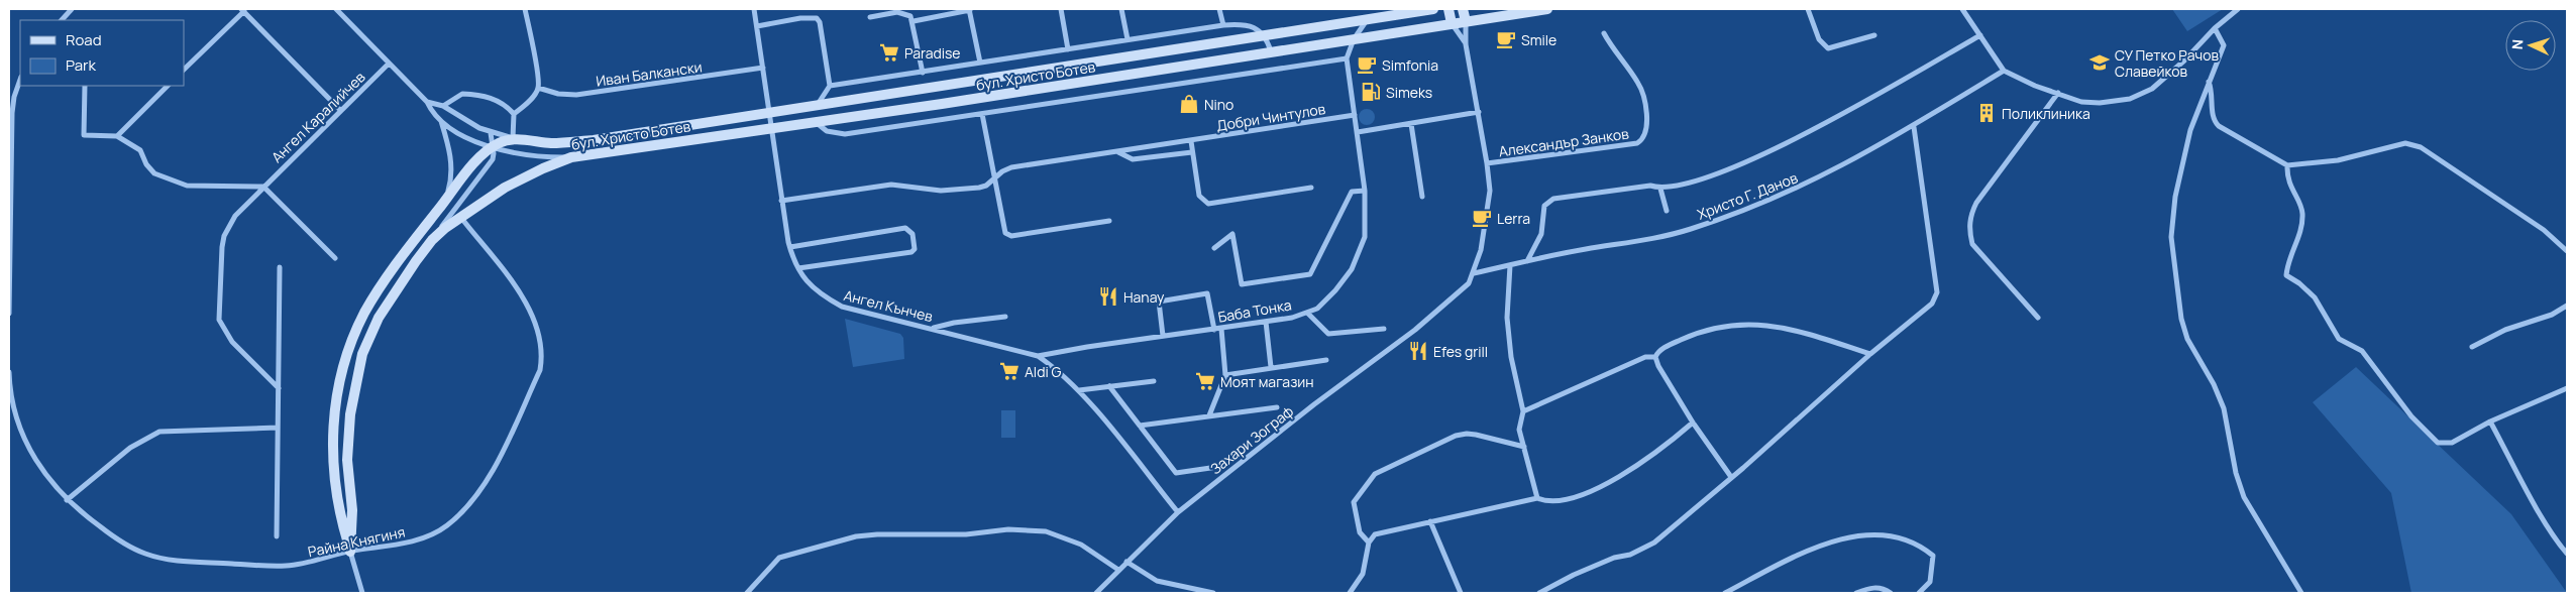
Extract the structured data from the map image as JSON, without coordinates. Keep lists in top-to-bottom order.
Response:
{
  "streets": {
    "main road": ["бул. Христо Ботев"],
    "street": [
      "Иван Балкански",
      "Ангел Каралийчев",
      "Добри Чинтулов",
      "Александър Занков",
      "Христо Г. Данов",
      "Ангел Кънчев",
      "Баба Тонка",
      "Захари Зограф",
      "Райна Княгиня"
    ]
  },
  "crossings": [
    ["Иван Балкански", "Ангел Кънчев"],
    ["бул. Христо Ботев", "Ангел Кънчев"],
    ["бул. Христо Ботев", "Баба Тонка"],
    ["бул. Христо Ботев", "Райна Княгиня"],
    ["Добри Чинтулов", "Ангел Кънчев"],
    ["Добри Чинтулов", "Баба Тонка"],
    ["Христо Г. Данов", "Захари Зограф"],
    ["Ангел Кънчев", "Баба Тонка"],
    ["Ангел Кънчев", "Захари Зограф"]
  ],
  "places": {
    "cafe": ["Smile", "Simfonia", "Lerra"],
    "supermarket": ["Paradise", "Aldi G", "Моят магазин"],
    "school or university": ["СУ Петко Рачов Славейков"],
    "fuel station": ["Simeks"],
    "shop": ["Nino"],
    "building": ["Поликлиника"],
    "restaurant": ["Hanay", "Efes grill"]
  },
  "legend": ["Road", "Park"],
  "north": "left"
}
